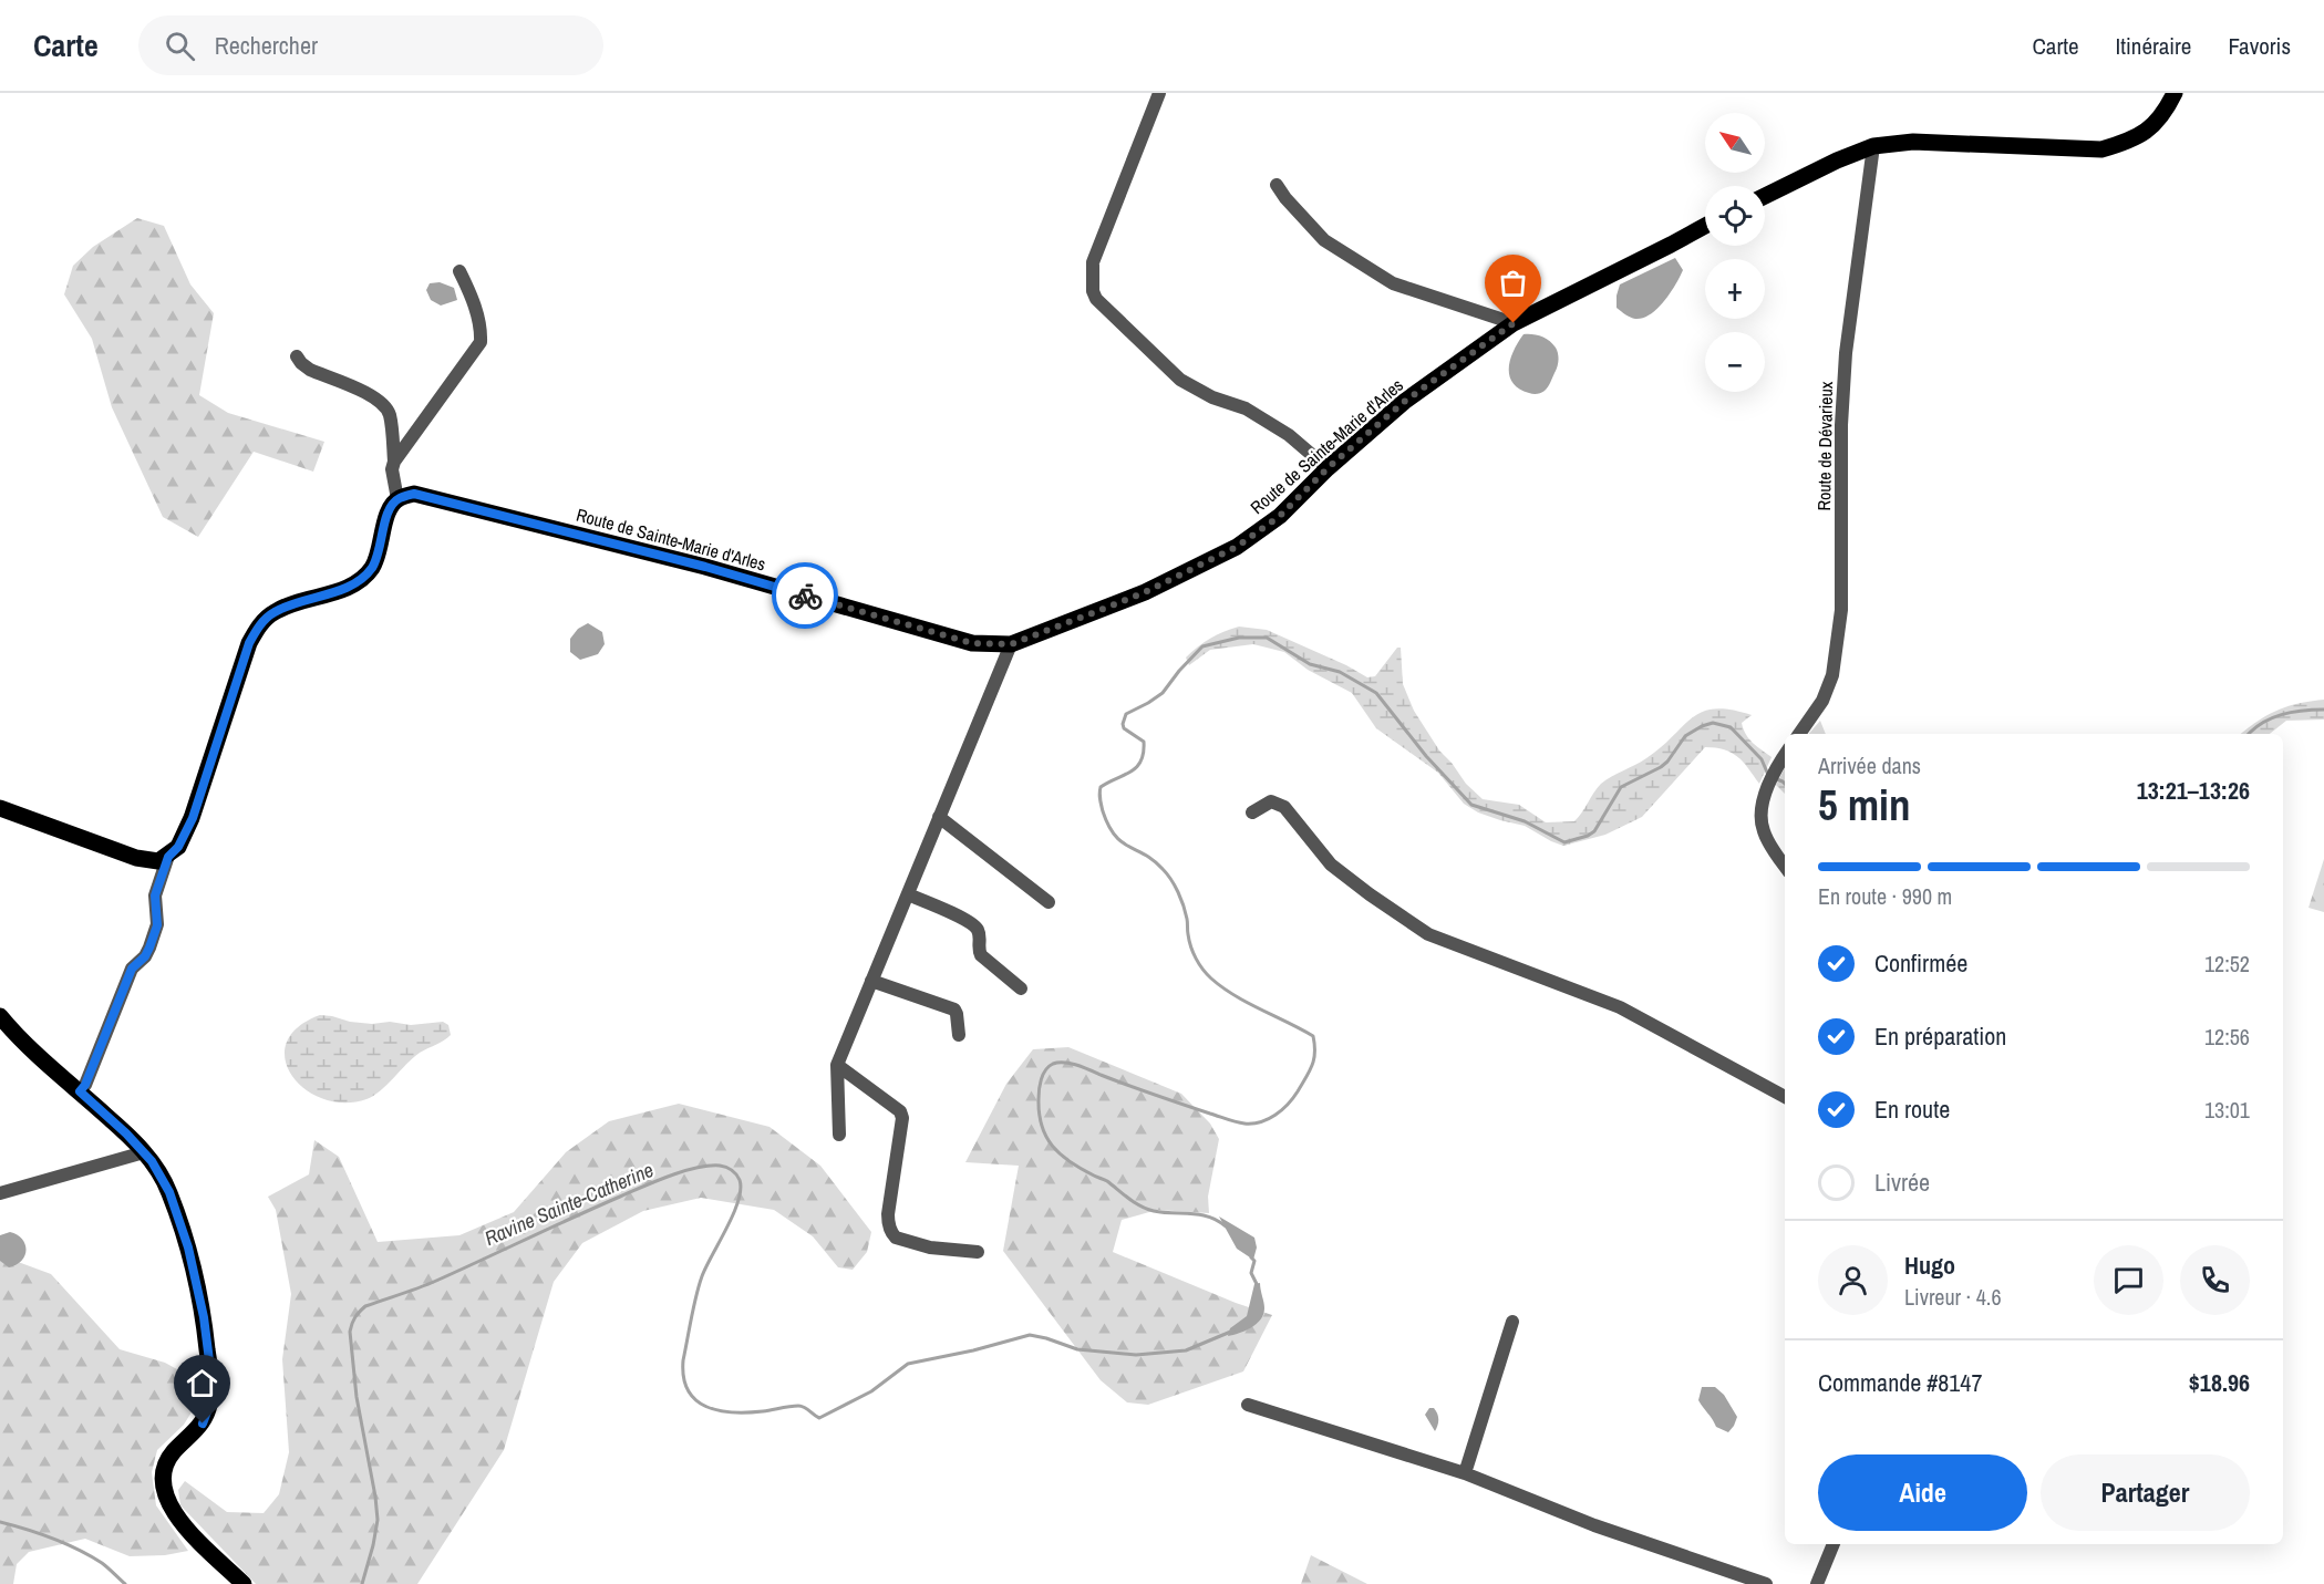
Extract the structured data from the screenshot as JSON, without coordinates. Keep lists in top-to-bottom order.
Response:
{
  "streets": {
    "main road": ["Route de Sainte-Marie d'Arles"],
    "street": ["Route de Dévarieux"]
  },
  "water": ["Ravine Sainte-Catherine"],
  "north": "top left",
  "page": {
    "header": "Carte",
    "search": "Rechercher",
    "nav": ["Carte", "Itinéraire", "Favoris"],
    "map_buttons": ["+", "−"],
    "heading": ["5 min", "Arrivée dans", "13:21–13:26"],
    "panel": [
      "Hugo",
      "Livreur · 4.6",
      "Commande #8147",
      "$18.96"
    ],
    "bar": "En route · 990 m",
    "list": [
      ["Confirmée", "12:52"],
      ["En préparation", "12:56"],
      ["En route", "13:01"],
      "Livrée"
    ],
    "buttons": ["Aide", "Partager"]
  }
}
